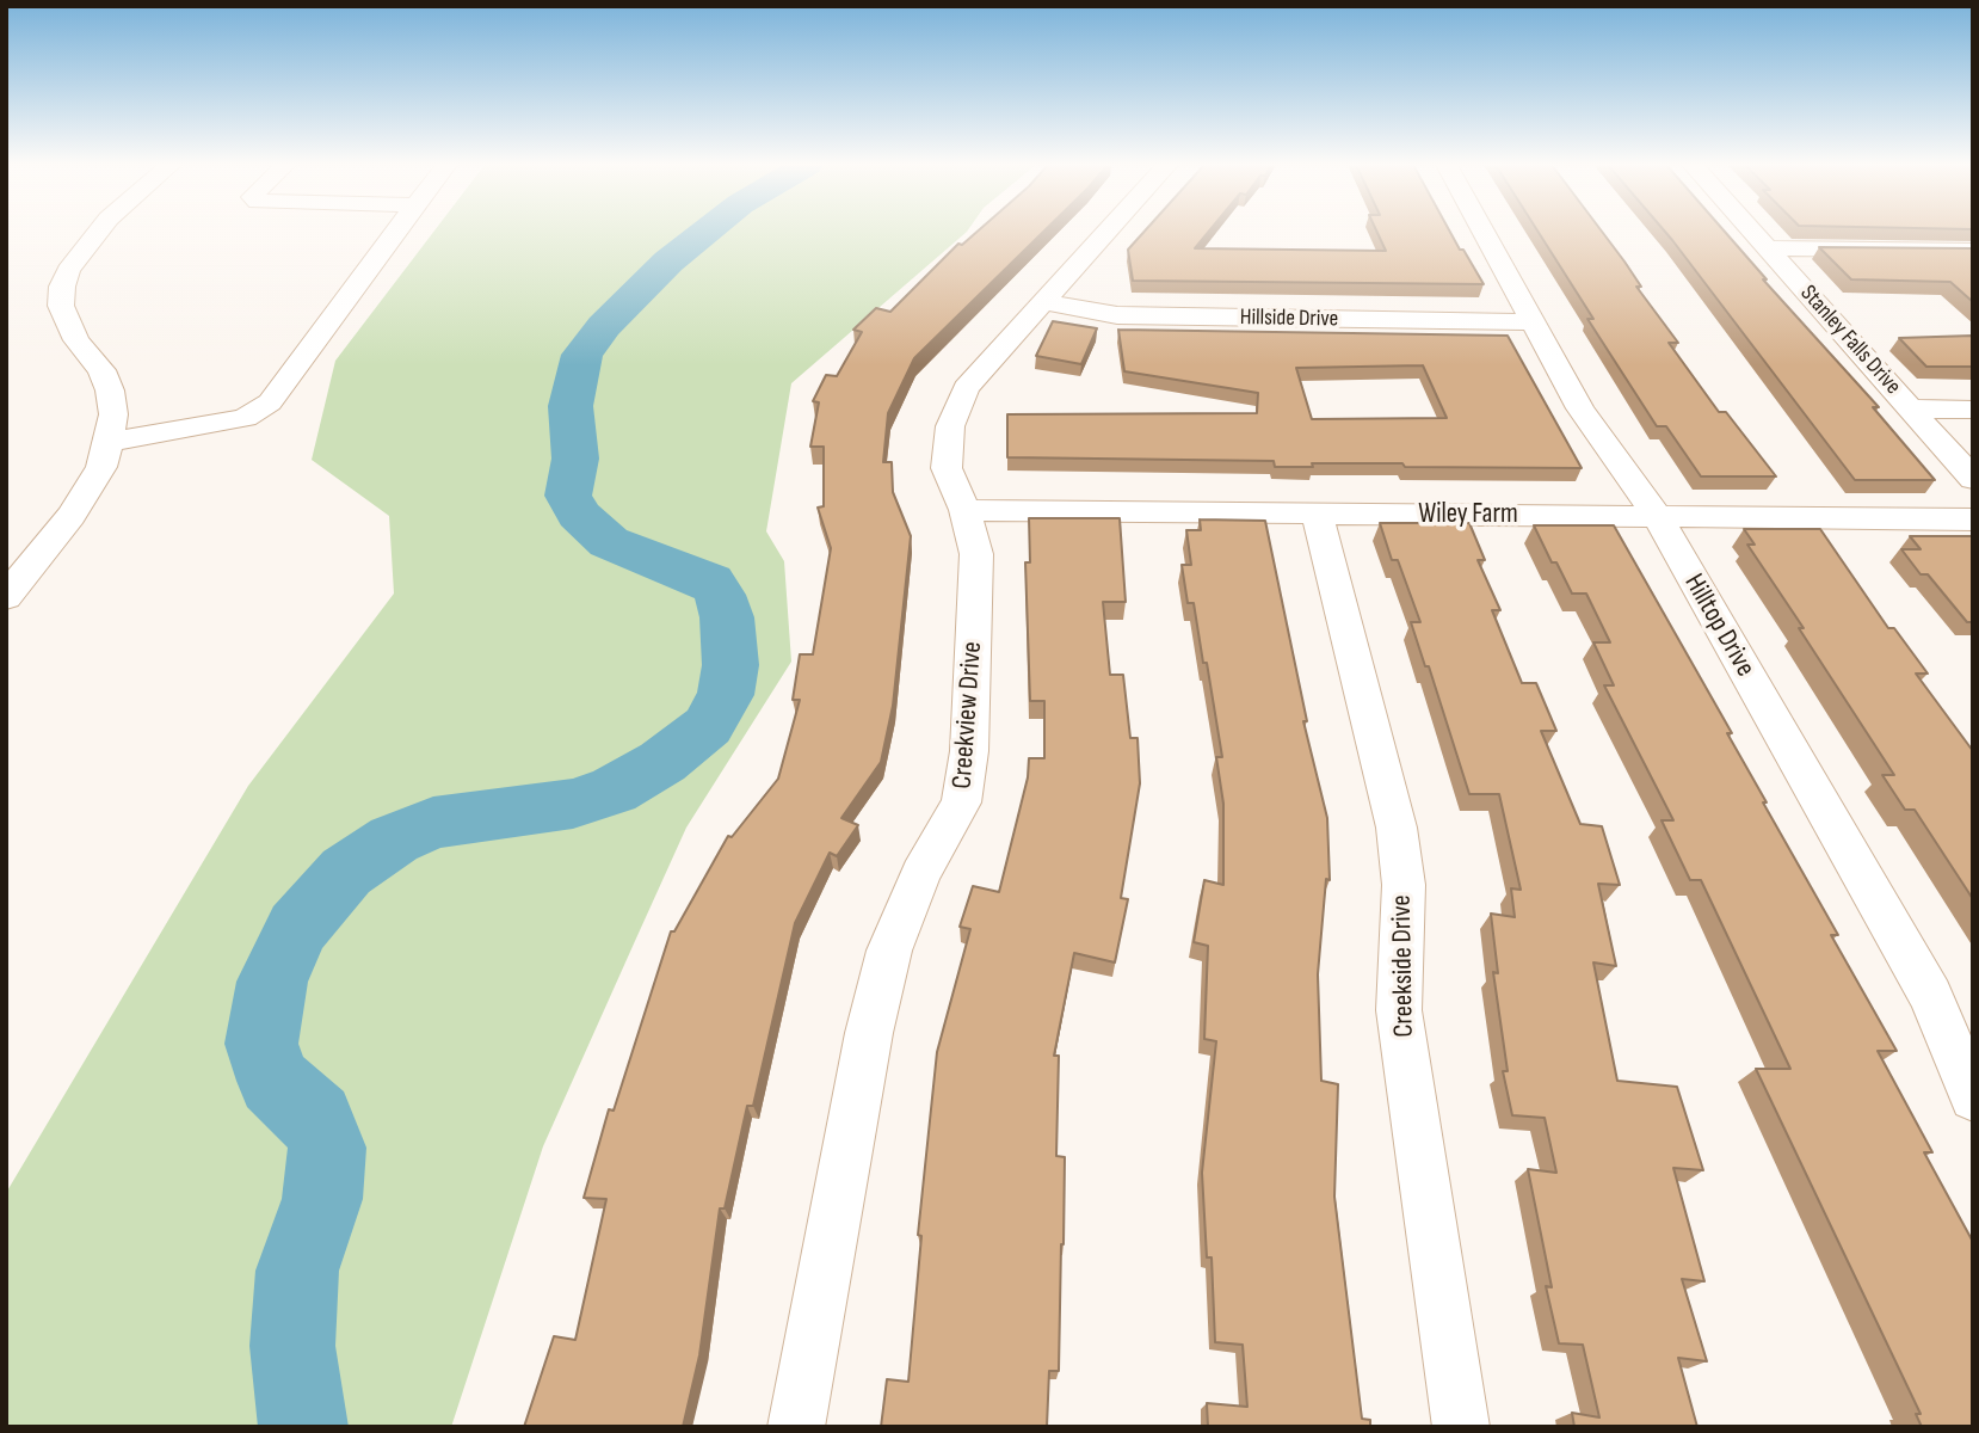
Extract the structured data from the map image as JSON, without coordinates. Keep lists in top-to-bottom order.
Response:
{
  "streets": {
    "street": [
      "Hillside Drive",
      "Stanley Falls Drive",
      "Wiley Farm",
      "Hilltop Drive",
      "Creekview Drive",
      "Creekside Drive"
    ]
  },
  "crossings": [
    ["Hillside Drive", "Hilltop Drive"],
    ["Hillside Drive", "Creekview Drive"],
    ["Wiley Farm", "Hilltop Drive"],
    ["Wiley Farm", "Creekview Drive"],
    ["Wiley Farm", "Creekside Drive"]
  ]
}
